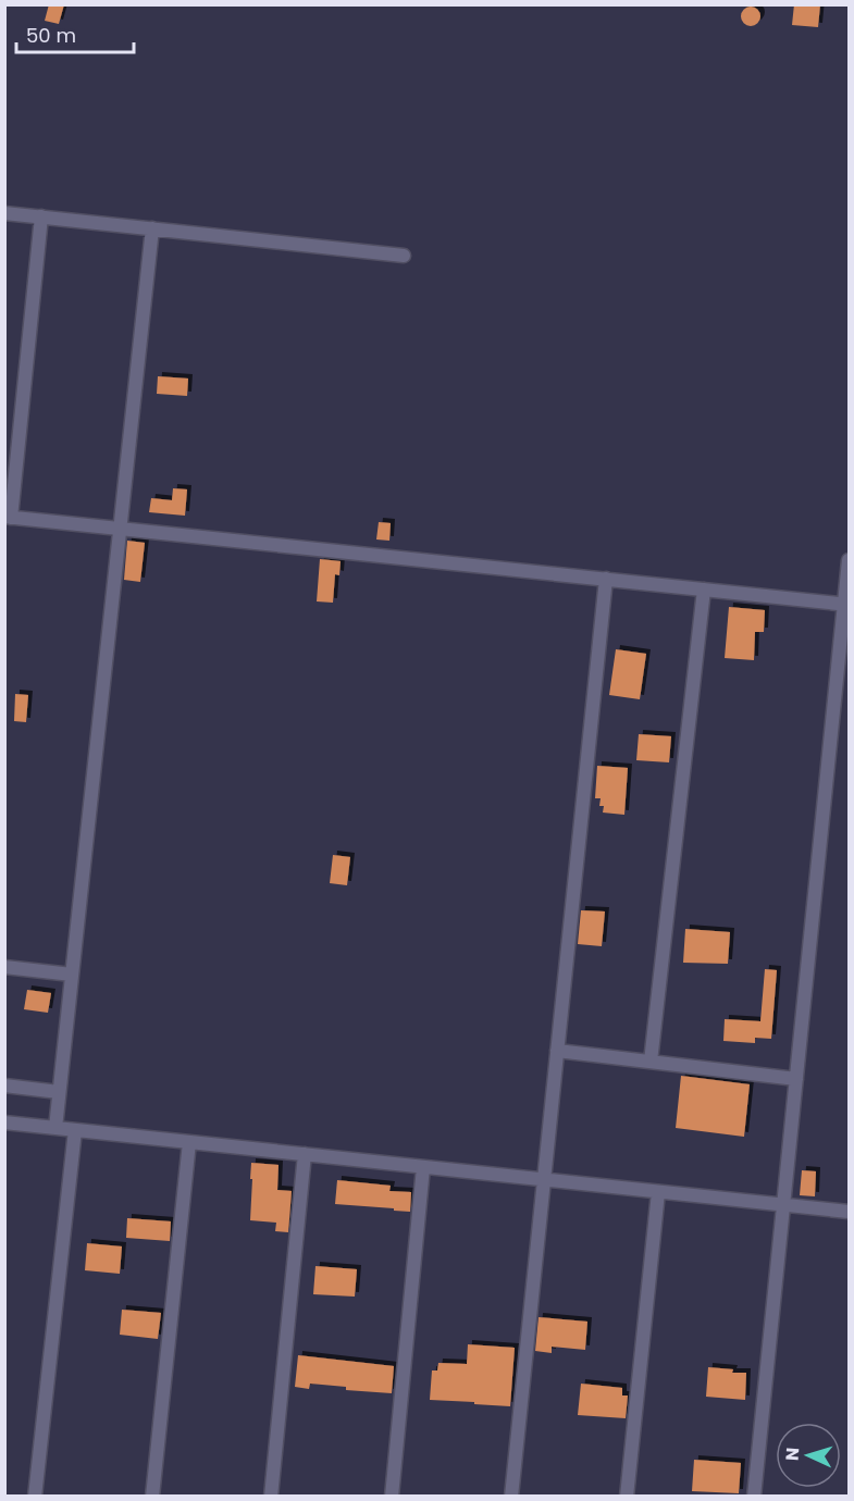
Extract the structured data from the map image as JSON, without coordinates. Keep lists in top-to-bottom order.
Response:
{
  "scale_bar": "50 m",
  "north": "left"
}
